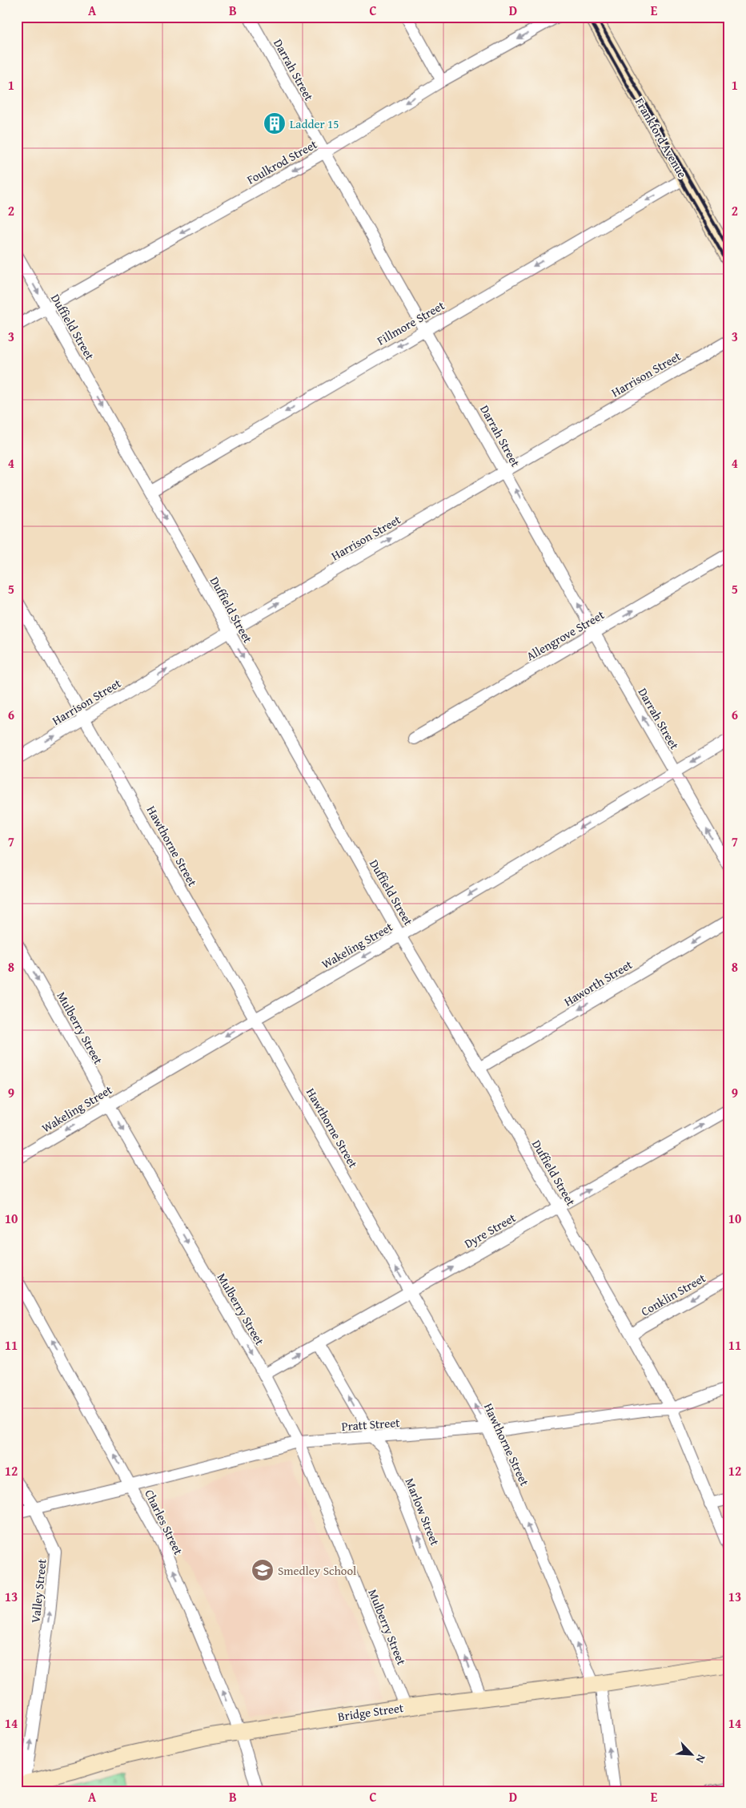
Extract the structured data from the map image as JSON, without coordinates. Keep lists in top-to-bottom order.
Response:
{
  "streets": {
    "main road": ["Frankford Avenue", "Bridge Street"],
    "street": [
      "Darrah Street",
      "Foulkrod Street",
      "Fillmore Street",
      "Duffield Street",
      "Harrison Street",
      "Allengrove Street",
      "Hawthorne Street",
      "Wakeling Street",
      "Haworth Street",
      "Mulberry Street",
      "Dyre Street",
      "Conklin Street",
      "Pratt Street",
      "Marlow Street",
      "Charles Street",
      "Valley Street"
    ]
  },
  "crossings": [
    ["Darrah Street", "Foulkrod Street"],
    ["Darrah Street", "Fillmore Street"],
    ["Darrah Street", "Harrison Street"],
    ["Darrah Street", "Allengrove Street"],
    ["Darrah Street", "Wakeling Street"],
    ["Frankford Avenue", "Fillmore Street"],
    ["Foulkrod Street", "Duffield Street"],
    ["Fillmore Street", "Duffield Street"],
    ["Duffield Street", "Harrison Street"],
    ["Duffield Street", "Wakeling Street"],
    ["Duffield Street", "Haworth Street"],
    ["Duffield Street", "Dyre Street"],
    ["Duffield Street", "Conklin Street"],
    ["Duffield Street", "Pratt Street"],
    ["Harrison Street", "Hawthorne Street"],
    ["Hawthorne Street", "Wakeling Street"],
    ["Hawthorne Street", "Dyre Street"],
    ["Hawthorne Street", "Pratt Street"],
    ["Hawthorne Street", "Bridge Street"],
    ["Wakeling Street", "Mulberry Street"],
    ["Mulberry Street", "Dyre Street"],
    ["Mulberry Street", "Pratt Street"],
    ["Mulberry Street", "Bridge Street"],
    ["Dyre Street", "Marlow Street"],
    ["Pratt Street", "Marlow Street"],
    ["Pratt Street", "Charles Street"],
    ["Pratt Street", "Valley Street"],
    ["Marlow Street", "Bridge Street"],
    ["Charles Street", "Bridge Street"],
    ["Valley Street", "Bridge Street"]
  ],
  "one_way": [
    "Darrah Street",
    "Foulkrod Street",
    "Fillmore Street",
    "Duffield Street",
    "Harrison Street",
    "Allengrove Street",
    "Hawthorne Street",
    "Wakeling Street",
    "Haworth Street",
    "Mulberry Street",
    "Dyre Street",
    "Conklin Street",
    "Marlow Street",
    "Charles Street",
    "Valley Street"
  ],
  "places": {
    "building": ["Ladder 15"],
    "school or university": ["Smedley School"]
  },
  "north": "bottom right",
  "grid": {
    "columns": [
      "A",
      "B",
      "C",
      "D",
      "E"
    ],
    "rows": [
      "1",
      "2",
      "3",
      "4",
      "5",
      "6",
      "7",
      "8",
      "9",
      "10",
      "11",
      "12",
      "13",
      "14"
    ]
  }
}
